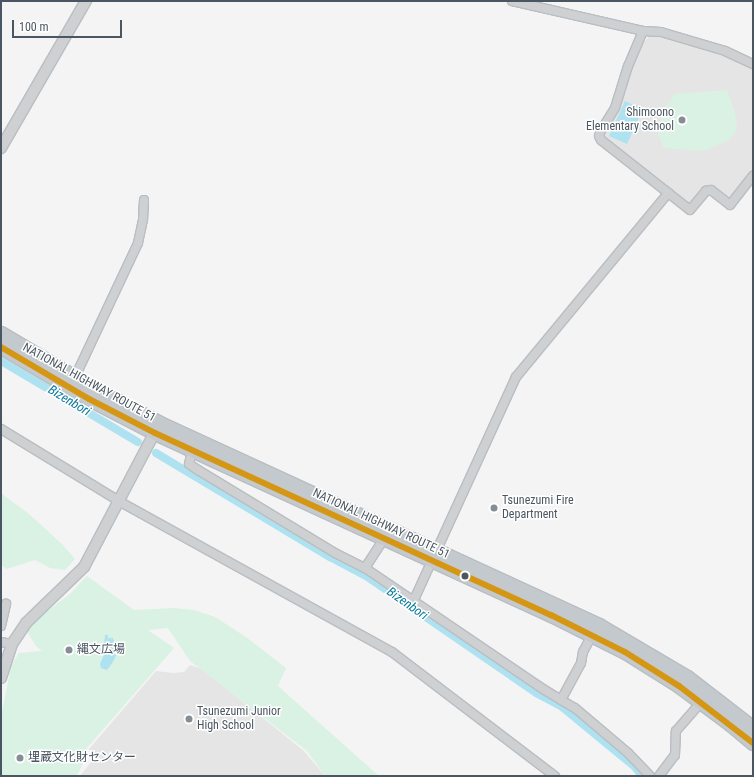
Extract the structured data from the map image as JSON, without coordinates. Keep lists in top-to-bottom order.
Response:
{
  "streets": {
    "highway": ["NATIONAL HIGHWAY ROUTE 51"]
  },
  "water": ["Bizenbori"],
  "places": [
    "Shimoono Elementary School",
    "Tsunezumi Fire Department",
    "縄文広場",
    "Tsunezumi Junior High School",
    "埋蔵文化財センター"
  ],
  "scale_bar": "100 m"
}
